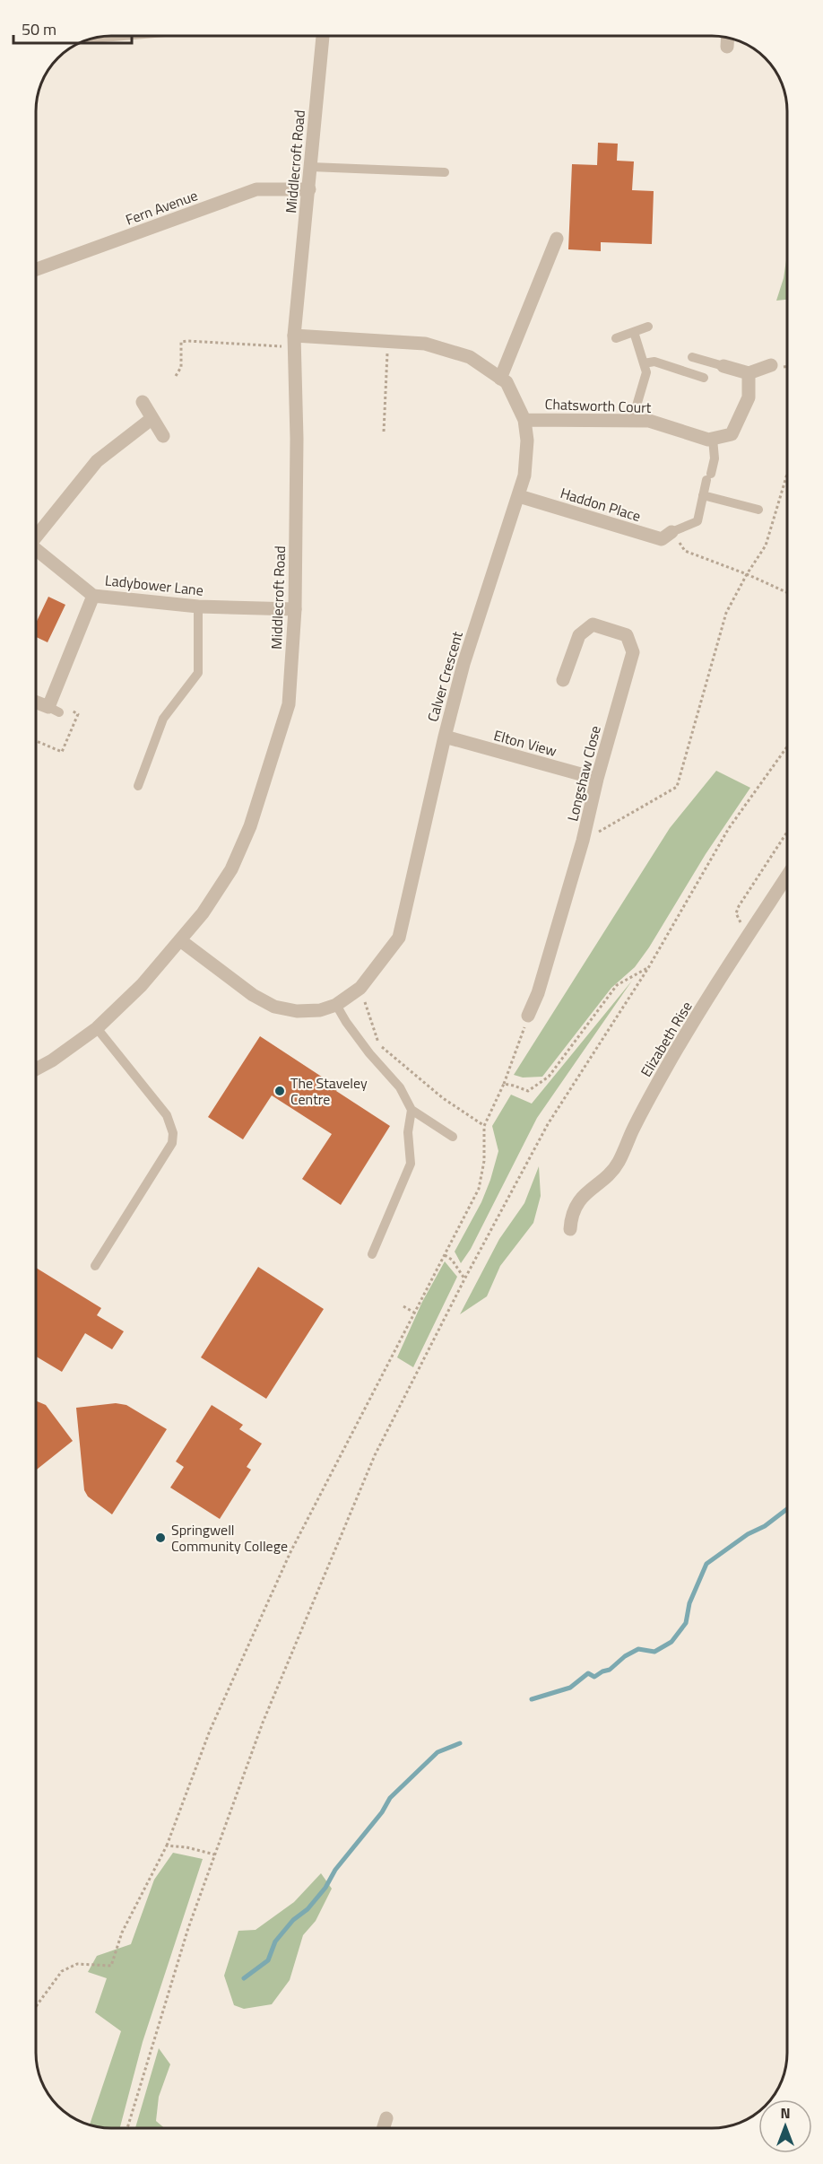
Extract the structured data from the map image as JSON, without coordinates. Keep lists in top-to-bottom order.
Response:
{
  "streets": {
    "street": [
      "Middlecroft Road",
      "Fern Avenue",
      "Chatsworth Court",
      "Haddon Place",
      "Ladybower Lane",
      "Calver Crescent",
      "Elton View",
      "Longshaw Close",
      "Elizabeth Rise"
    ]
  },
  "crossings": [
    ["Middlecroft Road", "Fern Avenue"],
    ["Middlecroft Road", "Ladybower Lane"],
    ["Middlecroft Road", "Calver Crescent"],
    ["Chatsworth Court", "Calver Crescent"],
    ["Haddon Place", "Calver Crescent"],
    ["Calver Crescent", "Elton View"],
    ["Elton View", "Longshaw Close"]
  ],
  "places": ["The Staveley Centre", "Springwell Community College"],
  "scale_bar": "50 m",
  "north": "top"
}
